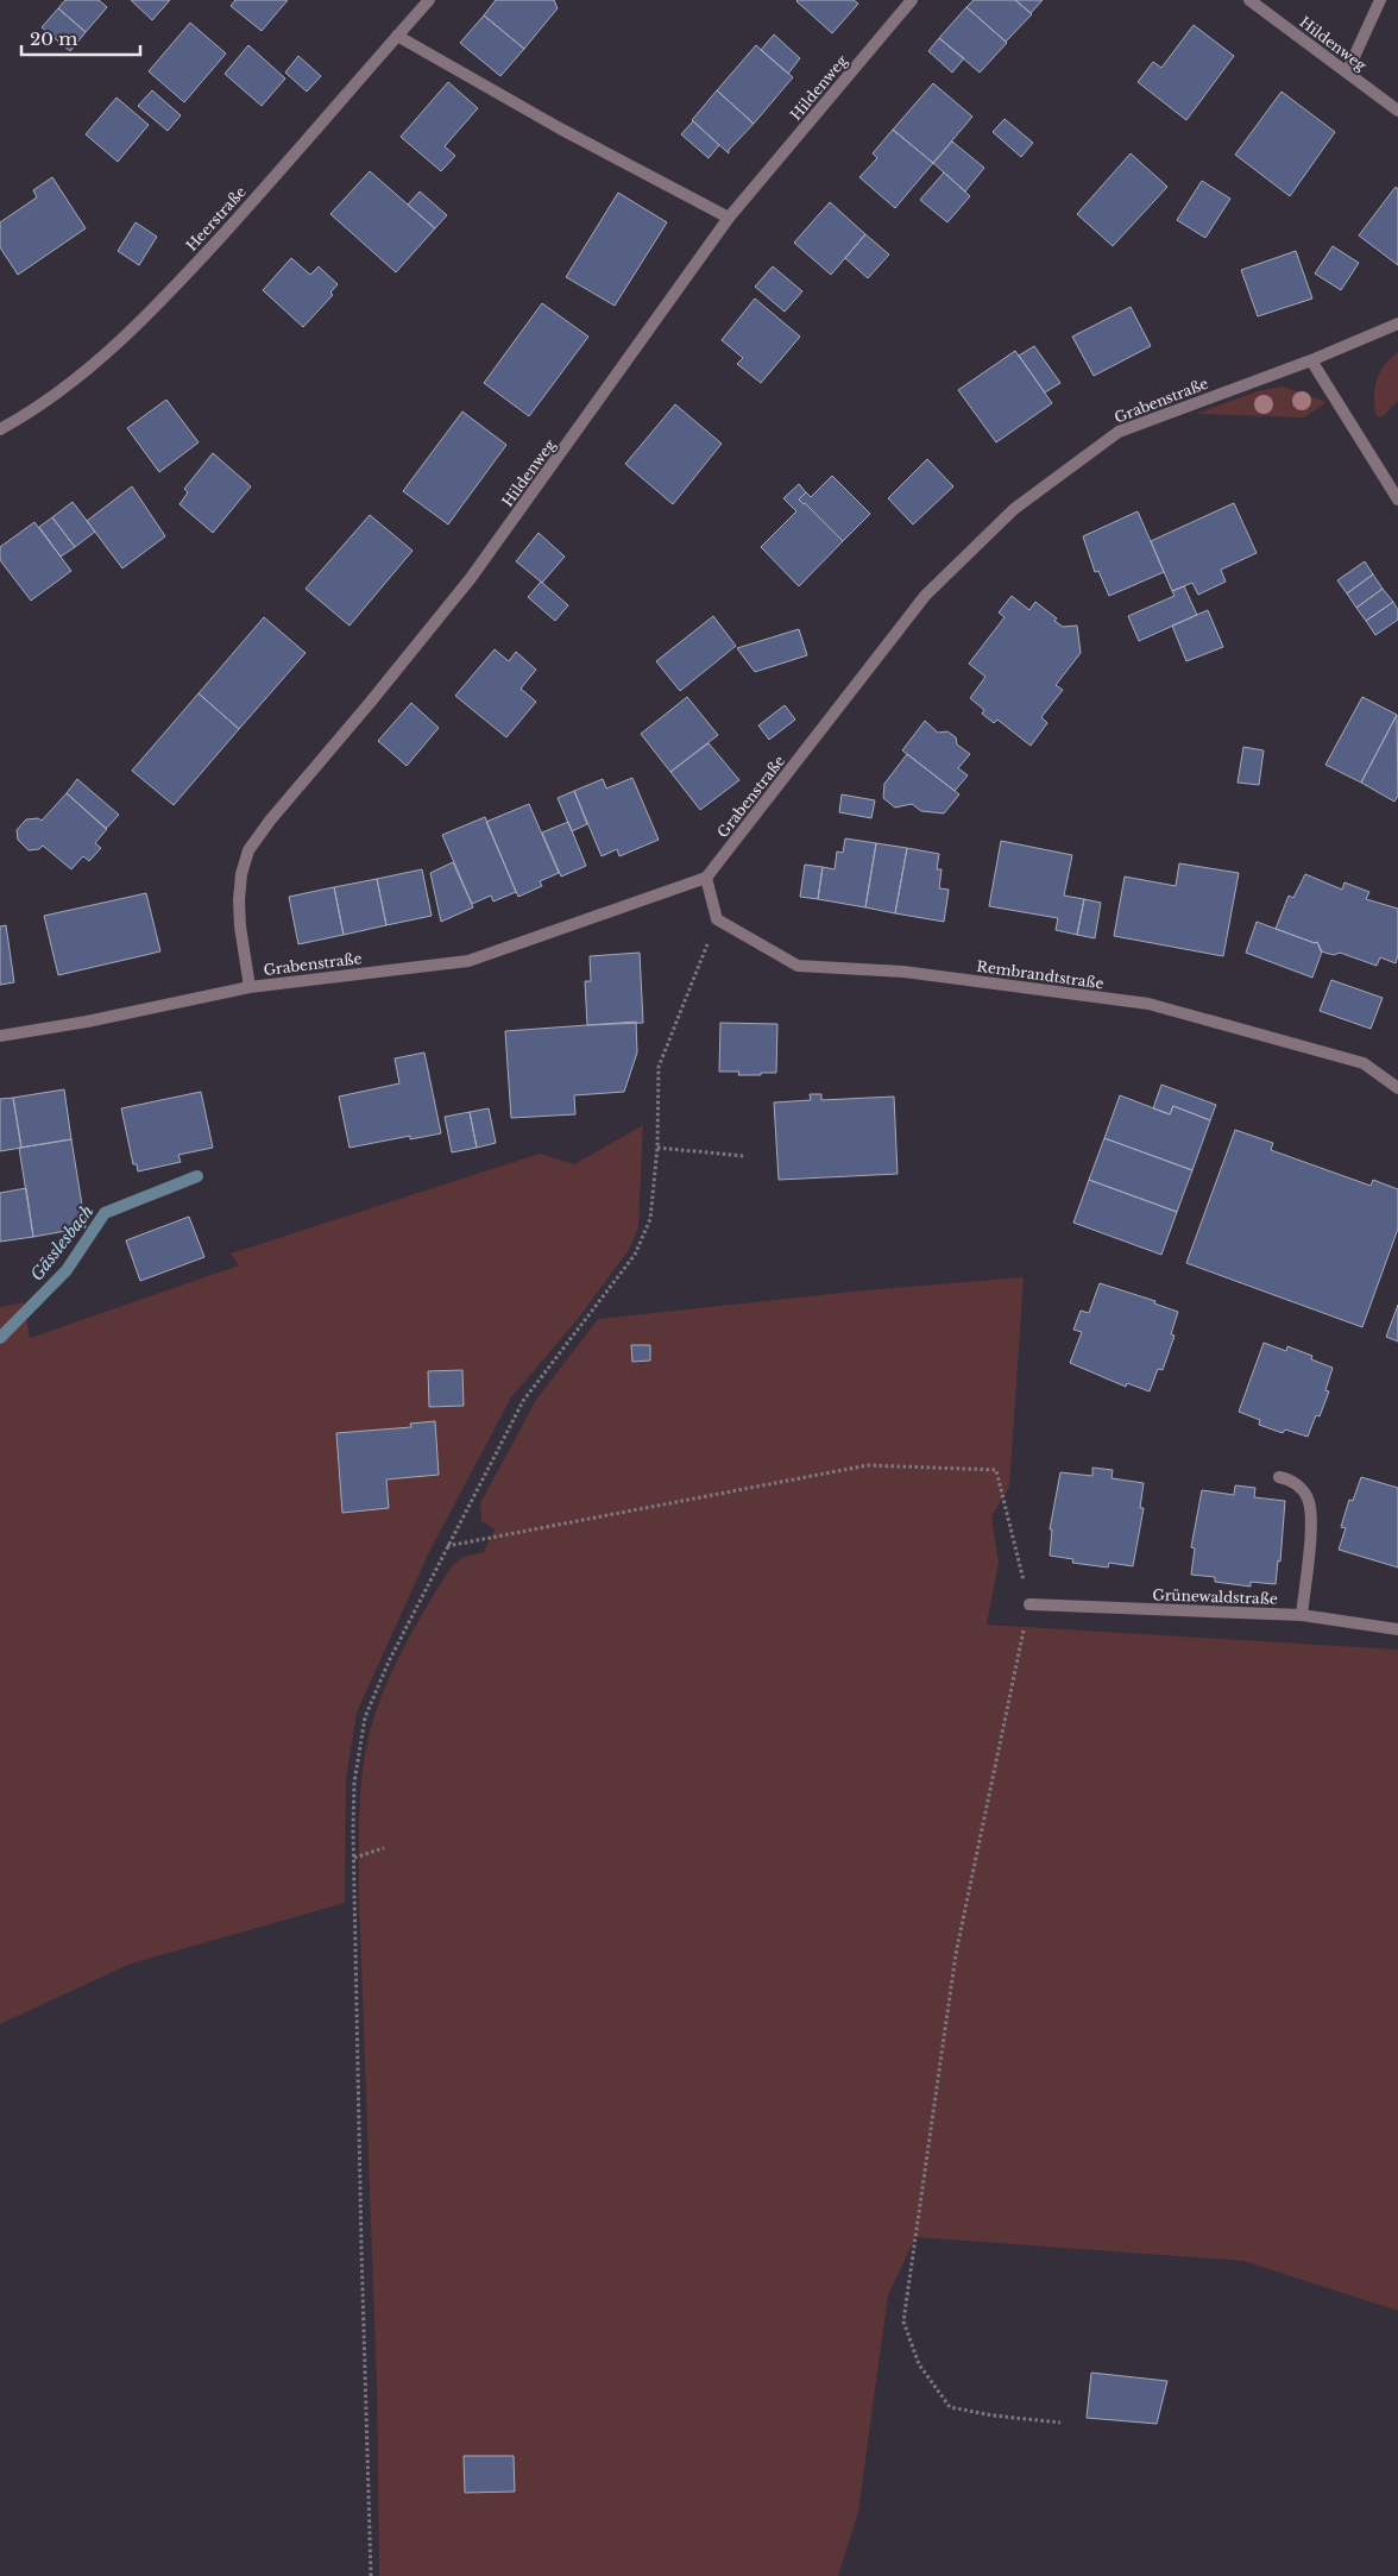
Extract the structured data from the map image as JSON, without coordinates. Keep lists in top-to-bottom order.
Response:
{
  "streets": {
    "street": [
      "Hildenweg",
      "Heerstraße",
      "Grabenstraße",
      "Rembrandtstraße",
      "Grünewaldstraße"
    ]
  },
  "crossings": [
    ["Hildenweg", "Grabenstraße"]
  ],
  "water": ["Gässlesbach"],
  "scale_bar": "20 m"
}
